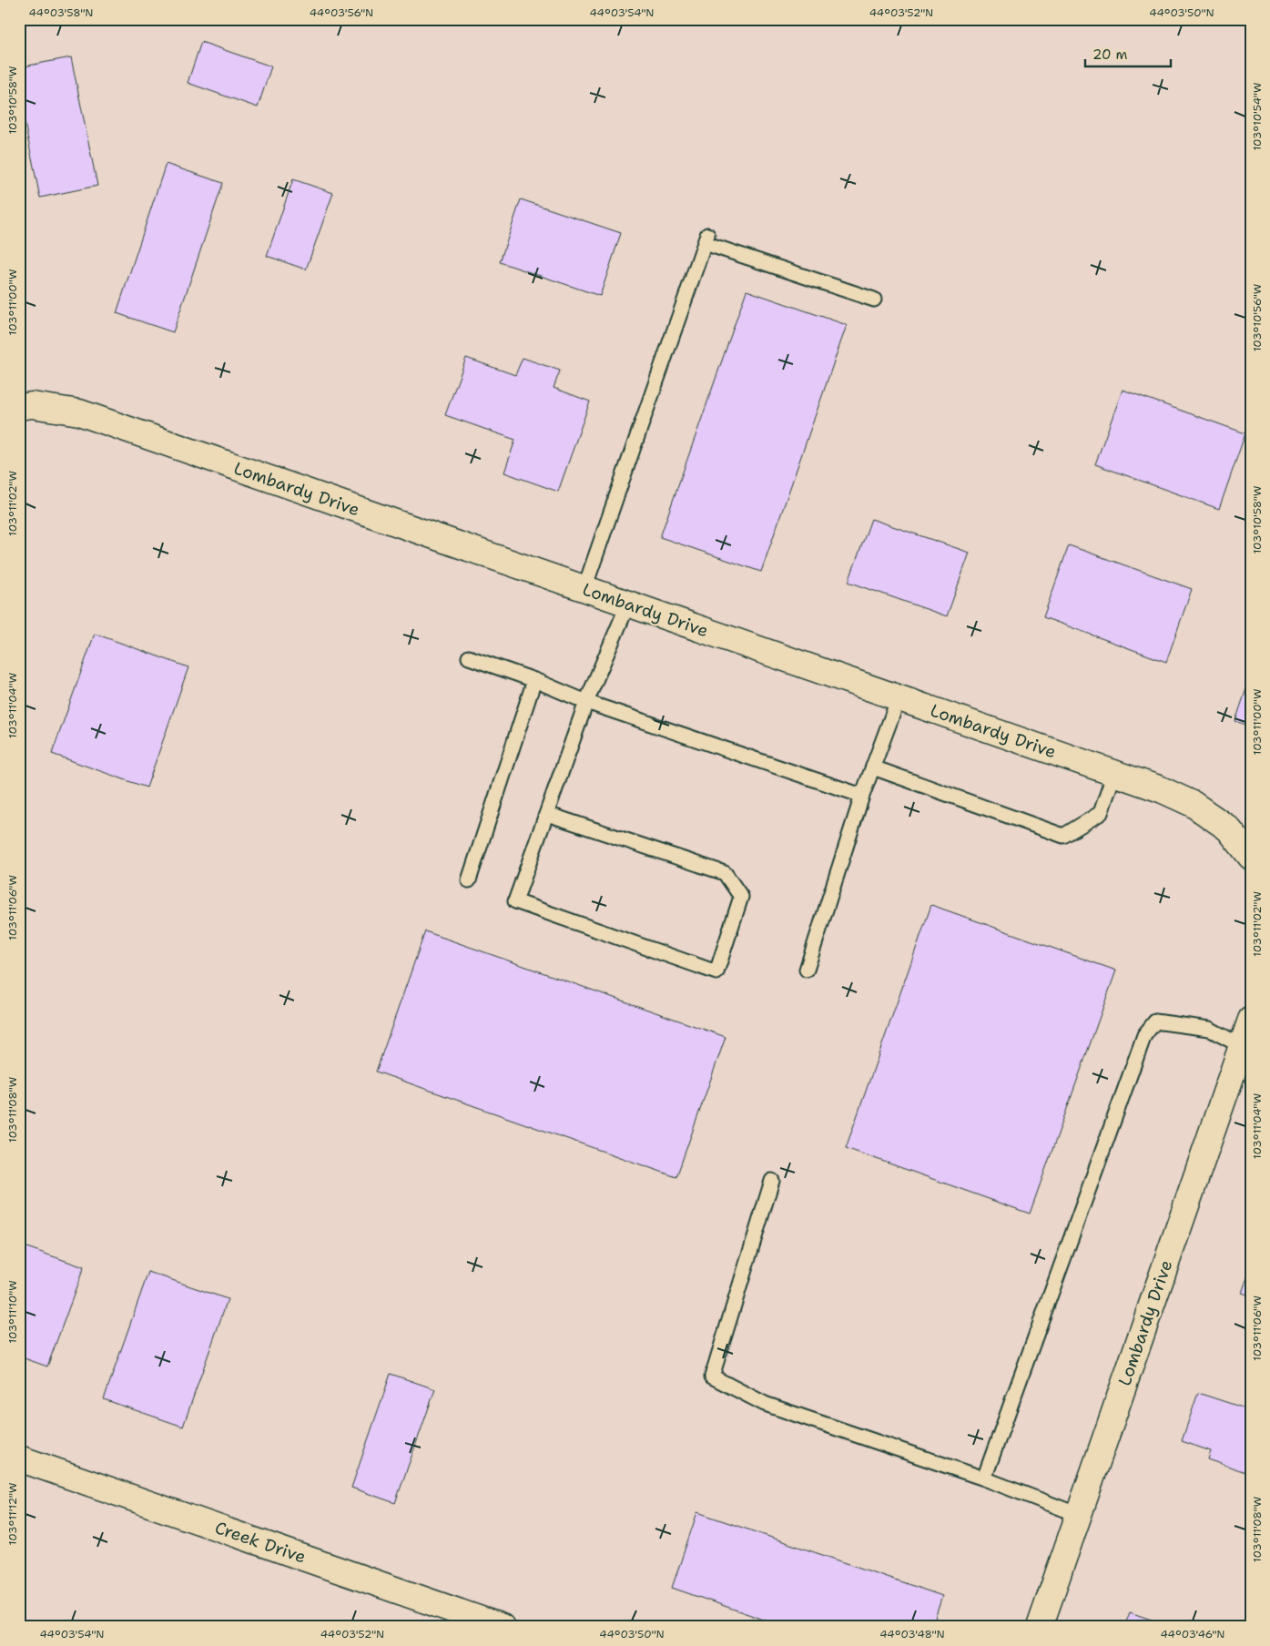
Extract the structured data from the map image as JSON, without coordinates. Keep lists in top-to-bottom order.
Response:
{
  "streets": {
    "street": ["Lombardy Drive", "Creek Drive"]
  },
  "scale_bar": "20 m",
  "coordinates": [
    "44°03'58\"N",
    "44°03'56\"N",
    "44°03'54\"N",
    "44°03'52\"N",
    "44°03'50\"N",
    "103°10'58\"W",
    "103°10'54\"W",
    "103°11'00\"W",
    "103°10'56\"W",
    "103°11'02\"W",
    "103°11'04\"W",
    "103°11'06\"W",
    "103°11'08\"W",
    "103°11'10\"W",
    "103°11'12\"W",
    "44°03'48\"N",
    "44°03'46\"N"
  ]
}
